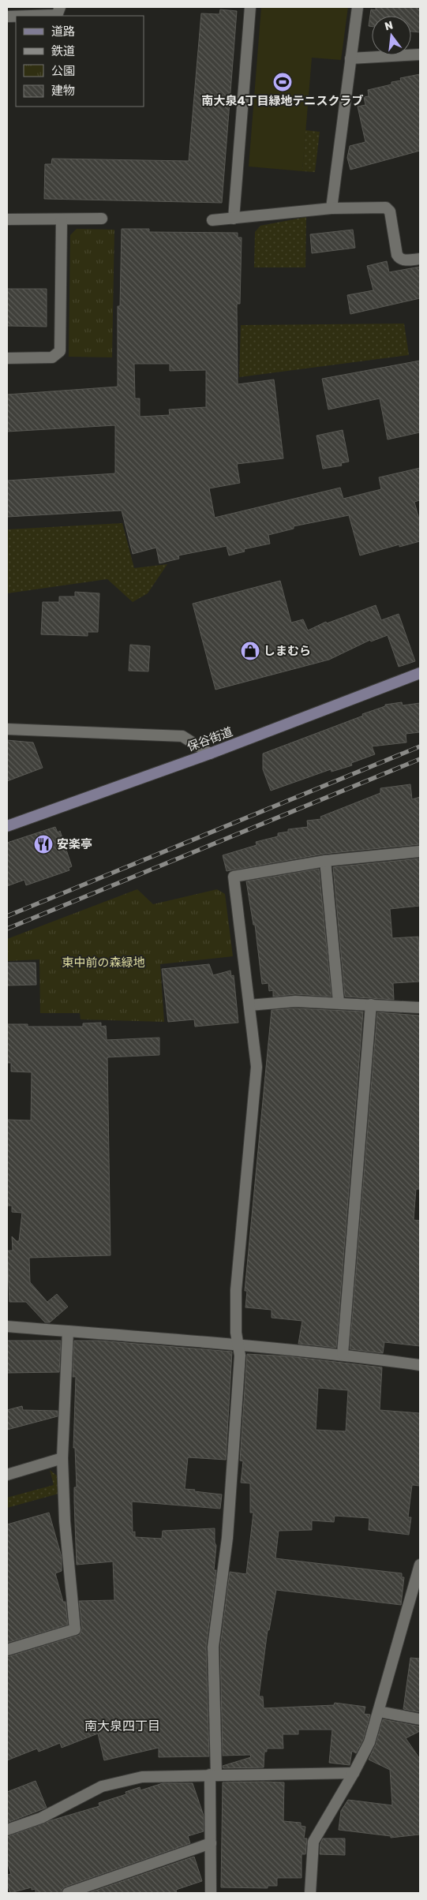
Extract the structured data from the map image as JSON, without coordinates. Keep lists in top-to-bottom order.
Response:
{
  "streets": {
    "main road": ["保谷街道"]
  },
  "districts": ["南大泉四丁目"],
  "parks": ["東中前の森緑地"],
  "places": {
    "sports": ["南大泉4丁目緑地テニスクラブ"],
    "shop": ["しまむら"],
    "restaurant": ["安楽亭"]
  },
  "legend": [
    "道路",
    "鉄道",
    "公園",
    "建物"
  ],
  "north": "top"
}
